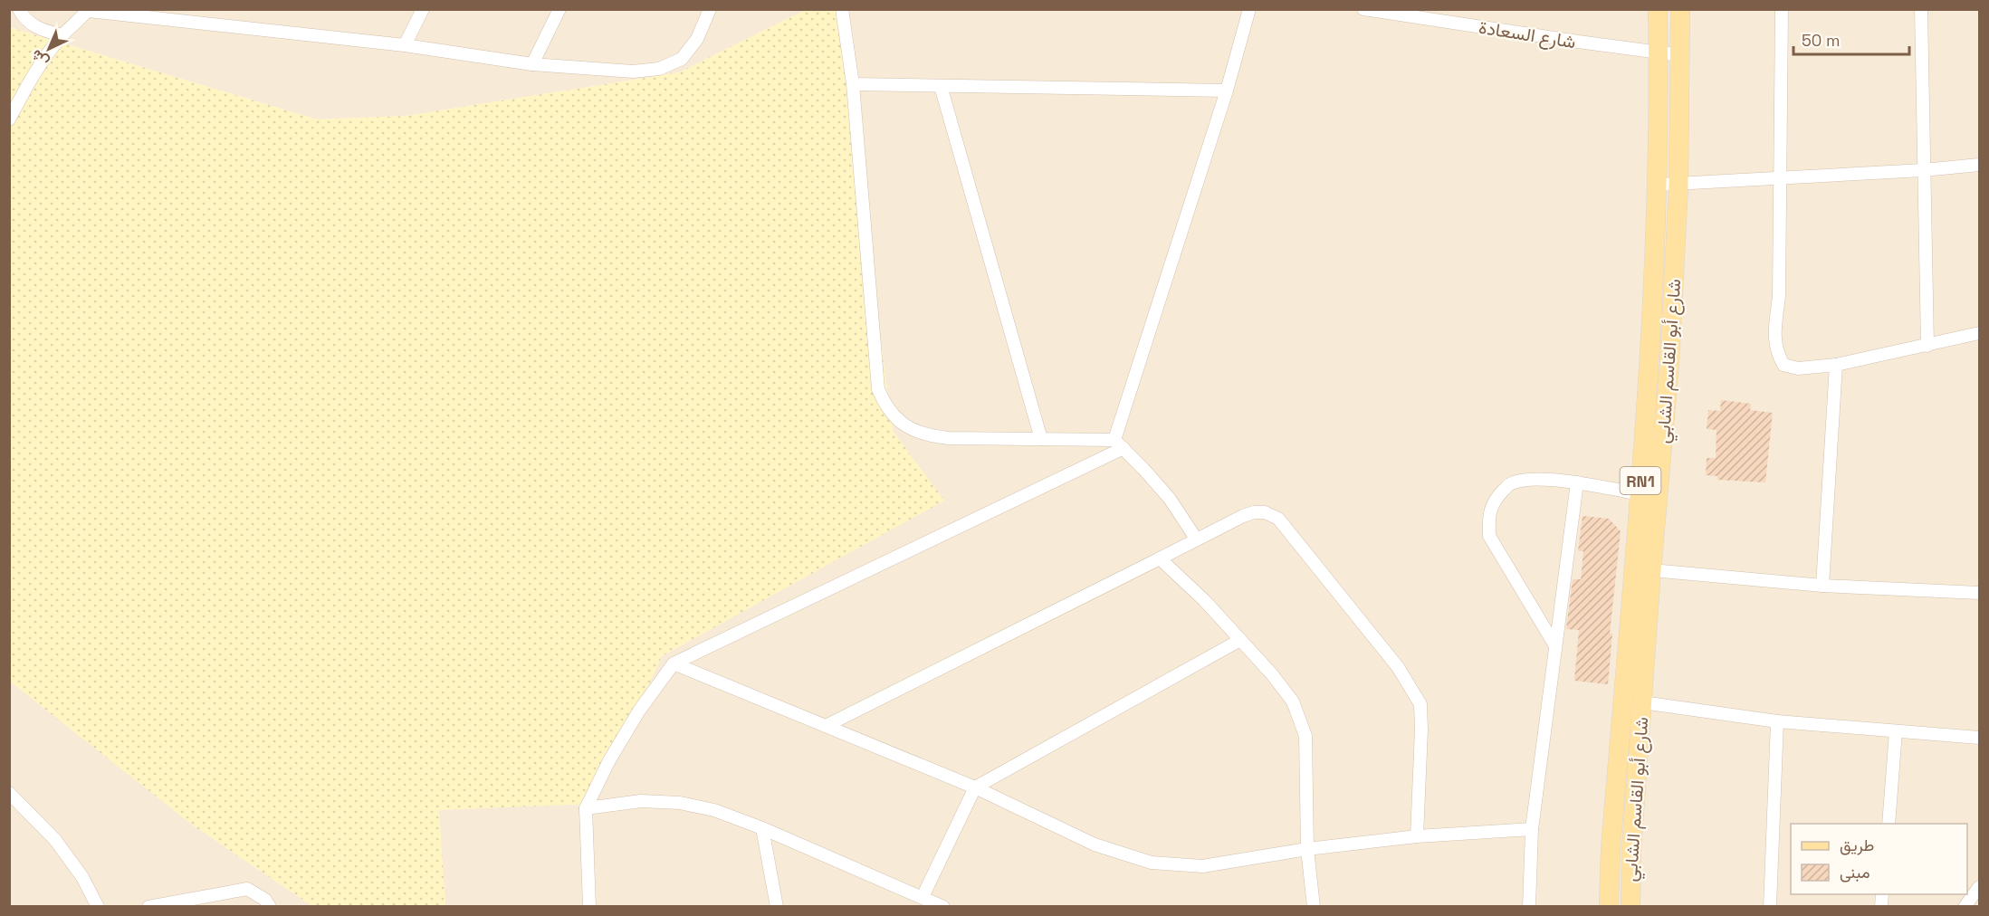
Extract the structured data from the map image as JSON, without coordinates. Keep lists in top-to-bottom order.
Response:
{
  "streets": {
    "main road": ["شارع أبو القاسم الشابي", "RN1"],
    "street": ["شارع السعادة"]
  },
  "crossings": [
    ["شارع السعادة", "شارع أبو القاسم الشابي"]
  ],
  "legend": ["طريق", "مبنى"],
  "scale_bar": "50 m",
  "north": "bottom left"
}
